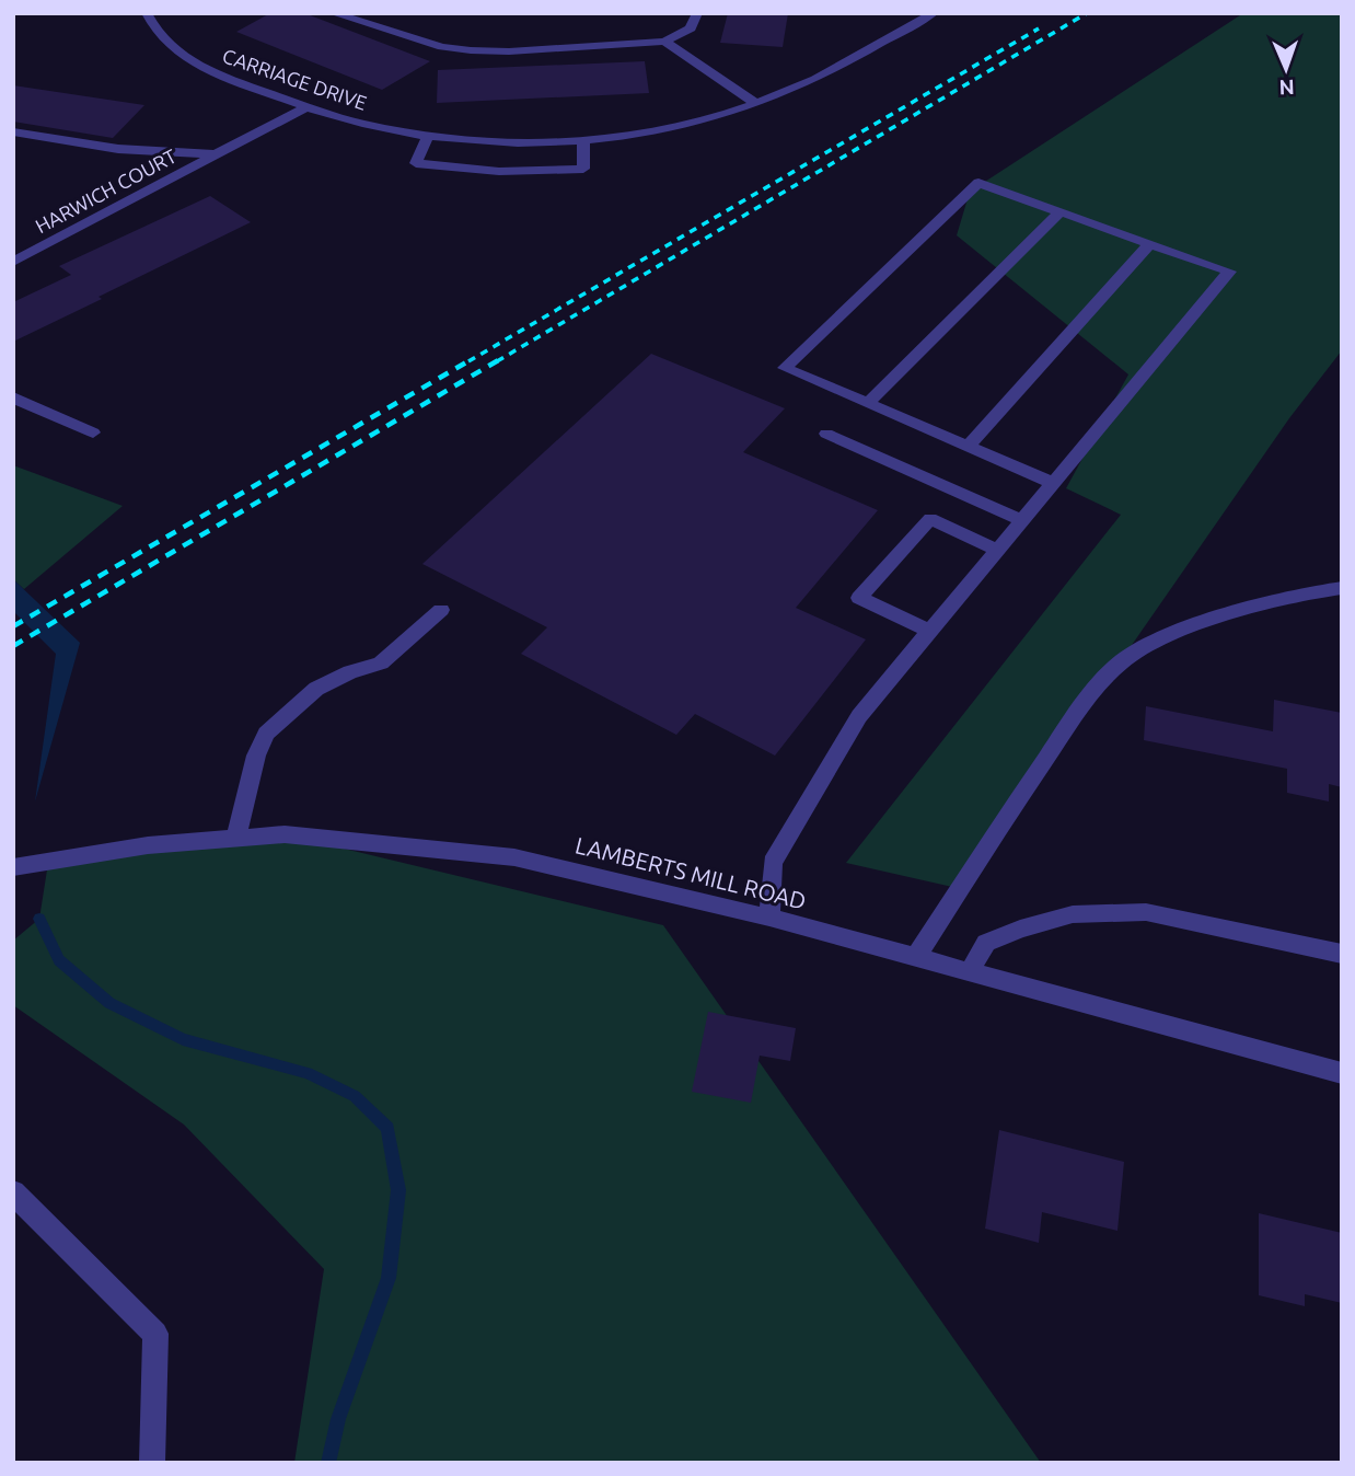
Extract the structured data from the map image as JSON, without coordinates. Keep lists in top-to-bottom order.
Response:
{
  "streets": {
    "street": ["CARRIAGE DRIVE", "HARWICH COURT", "LAMBERTS MILL ROAD"]
  },
  "crossings": [
    ["CARRIAGE DRIVE", "HARWICH COURT"]
  ],
  "north": "bottom"
}
